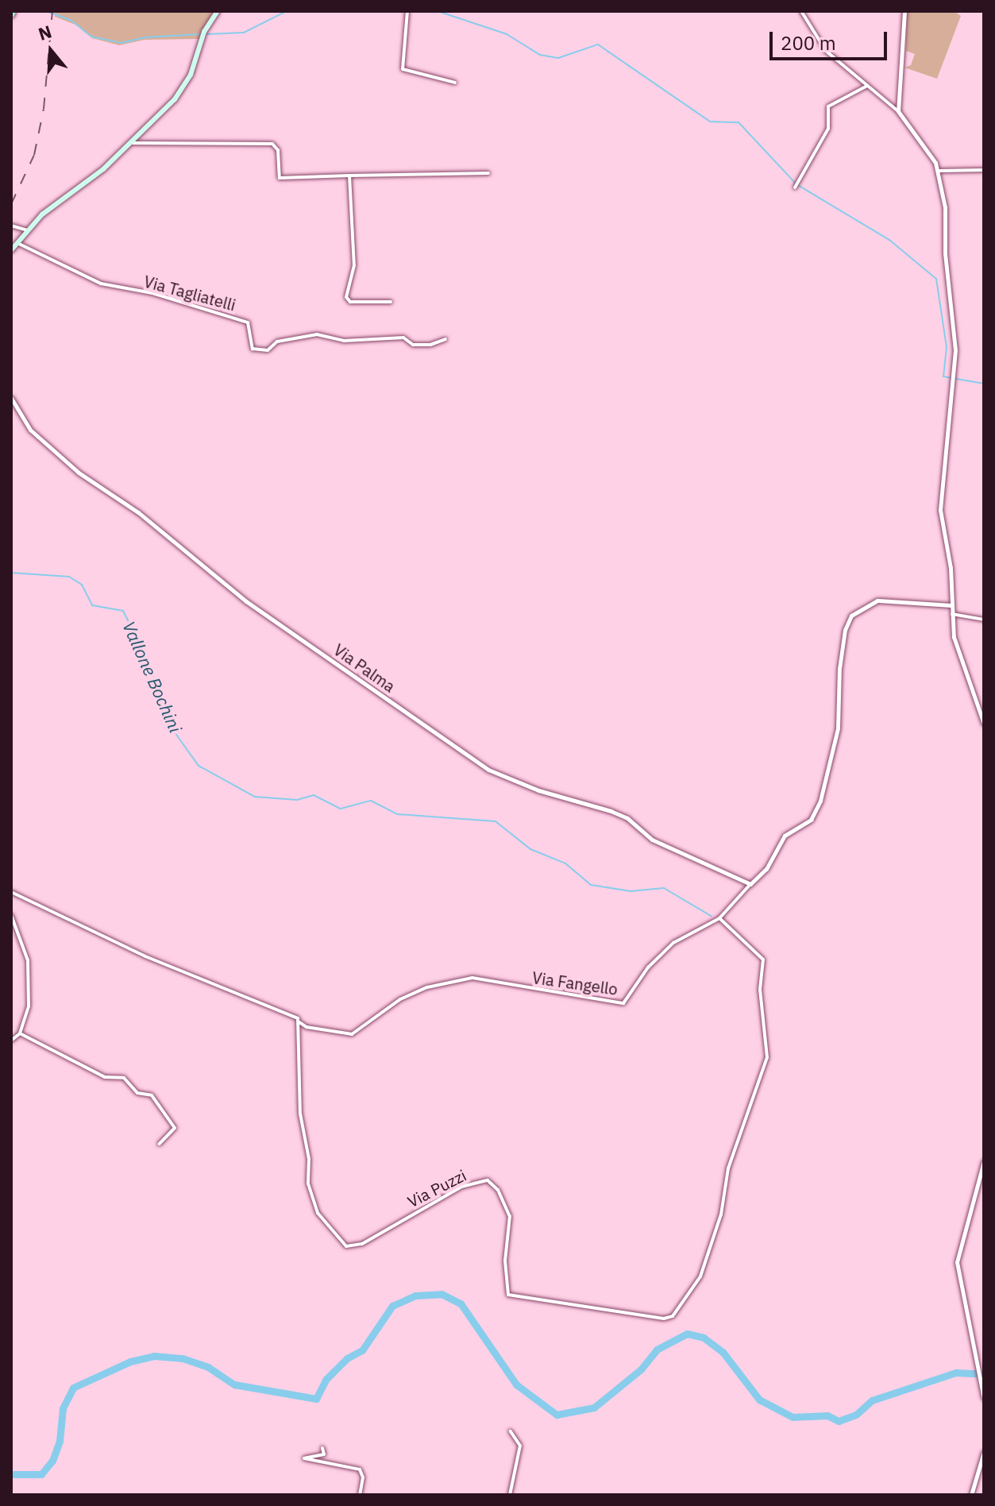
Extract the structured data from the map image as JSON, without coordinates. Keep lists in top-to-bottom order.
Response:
{
  "streets": {
    "street": [
      "Via Tagliatelli",
      "Via Palma",
      "Via Fangello",
      "Via Puzzi"
    ]
  },
  "crossings": [
    ["Via Palma", "Via Fangello"],
    ["Via Fangello", "Via Puzzi"]
  ],
  "water": ["Vallone Bochini"],
  "scale_bar": "200 m",
  "north": "top"
}
